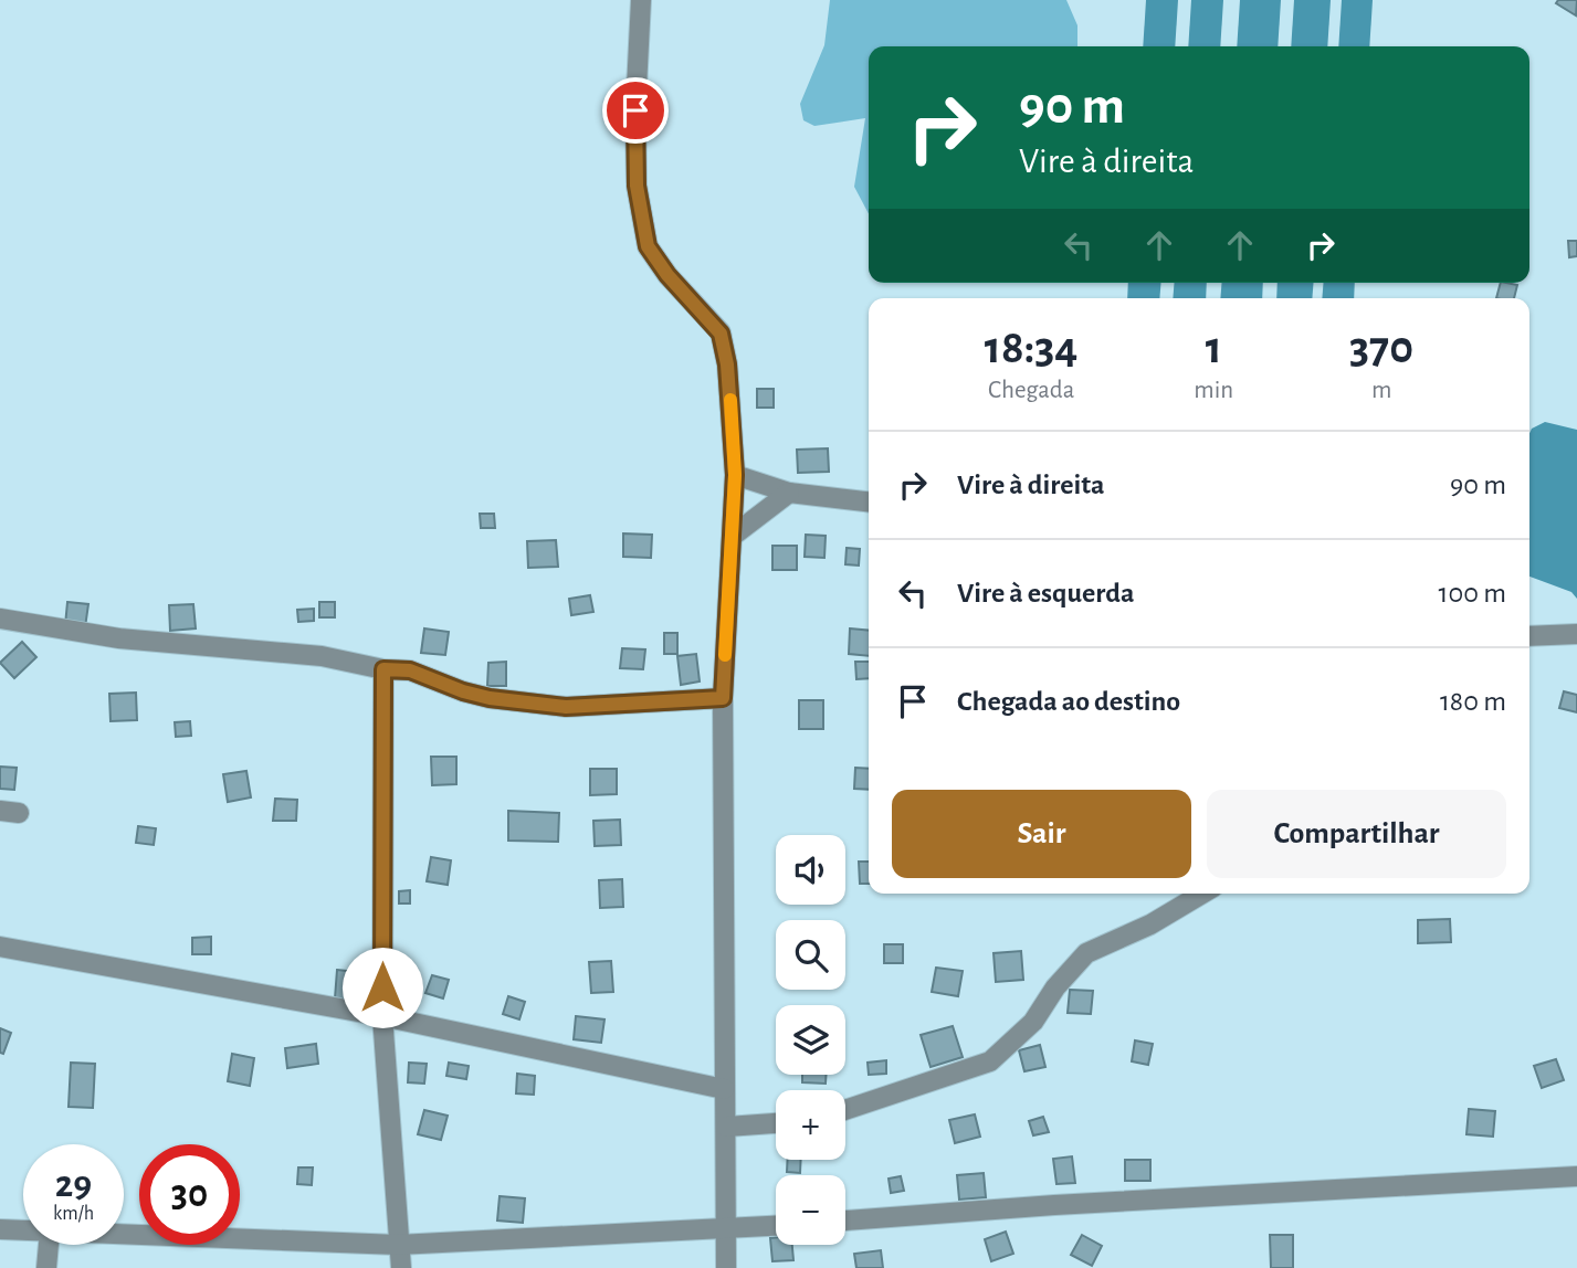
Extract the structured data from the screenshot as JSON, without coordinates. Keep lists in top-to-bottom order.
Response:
{
  "page": {
    "turn": ["90 m", "Vire à direita"],
    "eta": [
      "18:34",
      "Chegada",
      "1",
      "min",
      "370",
      "m"
    ],
    "list": [
      {
        "name": "Vire à direita",
        "value": "90 m"
      },
      {
        "name": "Vire à esquerda",
        "value": "100 m"
      },
      {
        "name": "Chegada ao destino",
        "value": "180 m"
      }
    ],
    "buttons": ["Sair", "Compartilhar"],
    "map_buttons": ["+", "−"],
    "speed": "29 km/h",
    "limit": "30"
  }
}
